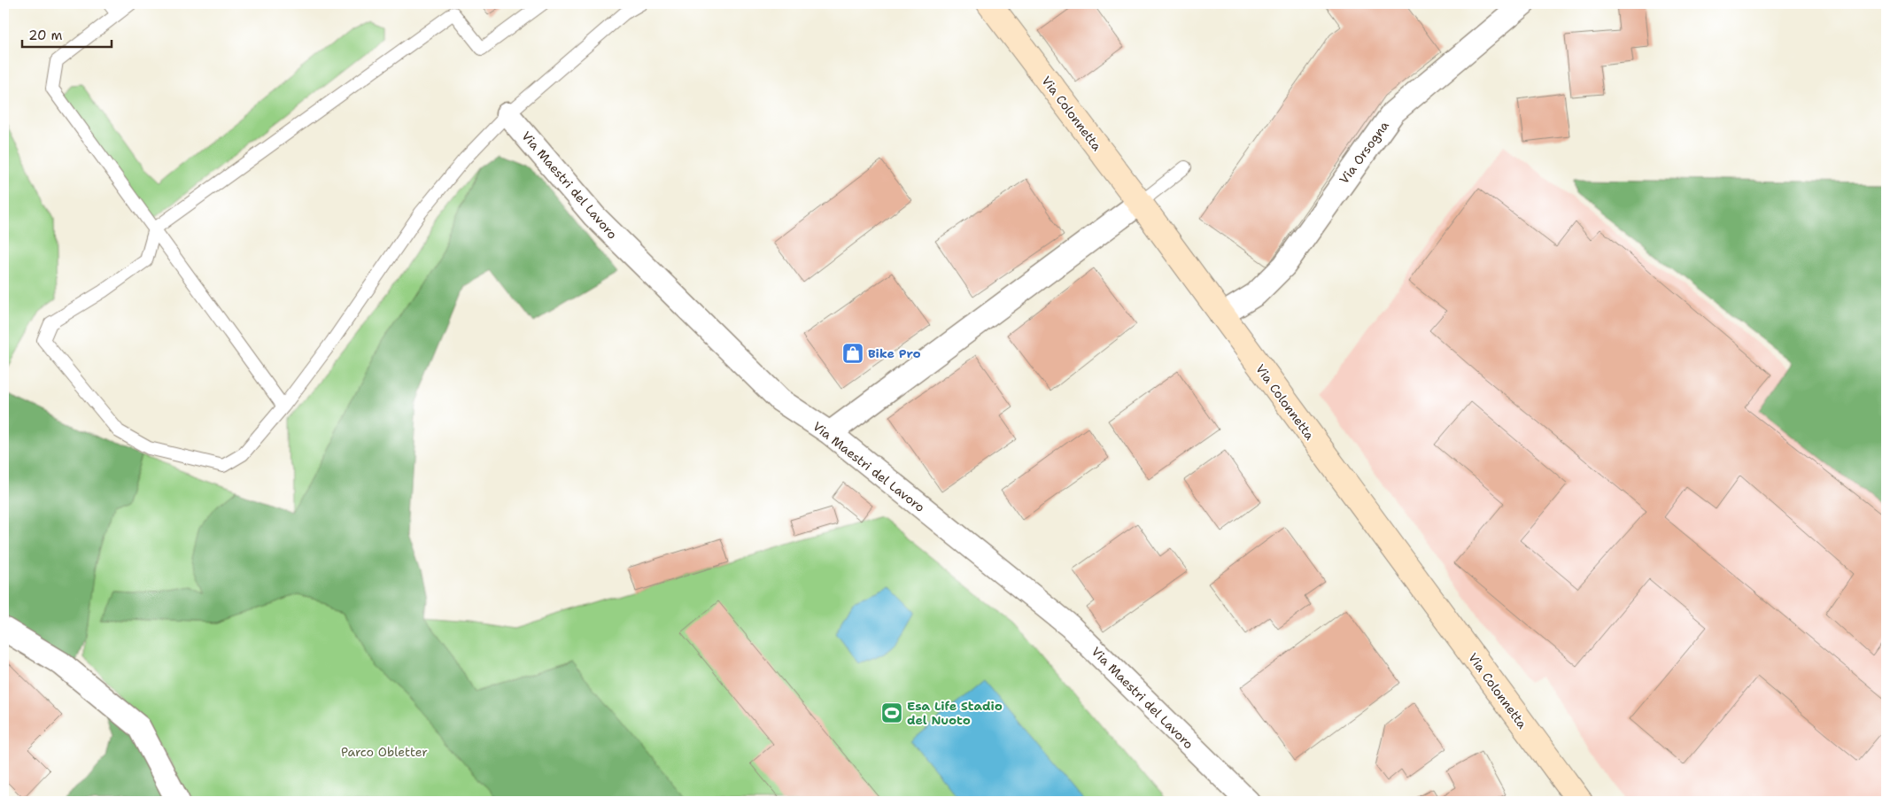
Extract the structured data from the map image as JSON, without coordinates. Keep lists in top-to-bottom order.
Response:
{
  "streets": {
    "main road": ["Via Colonnetta"],
    "street": ["Via Orsogna", "Via Maestri del Lavoro"]
  },
  "crossings": [
    ["Via Colonnetta", "Via Orsogna"]
  ],
  "parks": ["Parco Obletter"],
  "places": {
    "shop": ["Bike Pro"],
    "sports": ["Esa Life Stadio del Nuoto"]
  },
  "scale_bar": "20 m"
}
